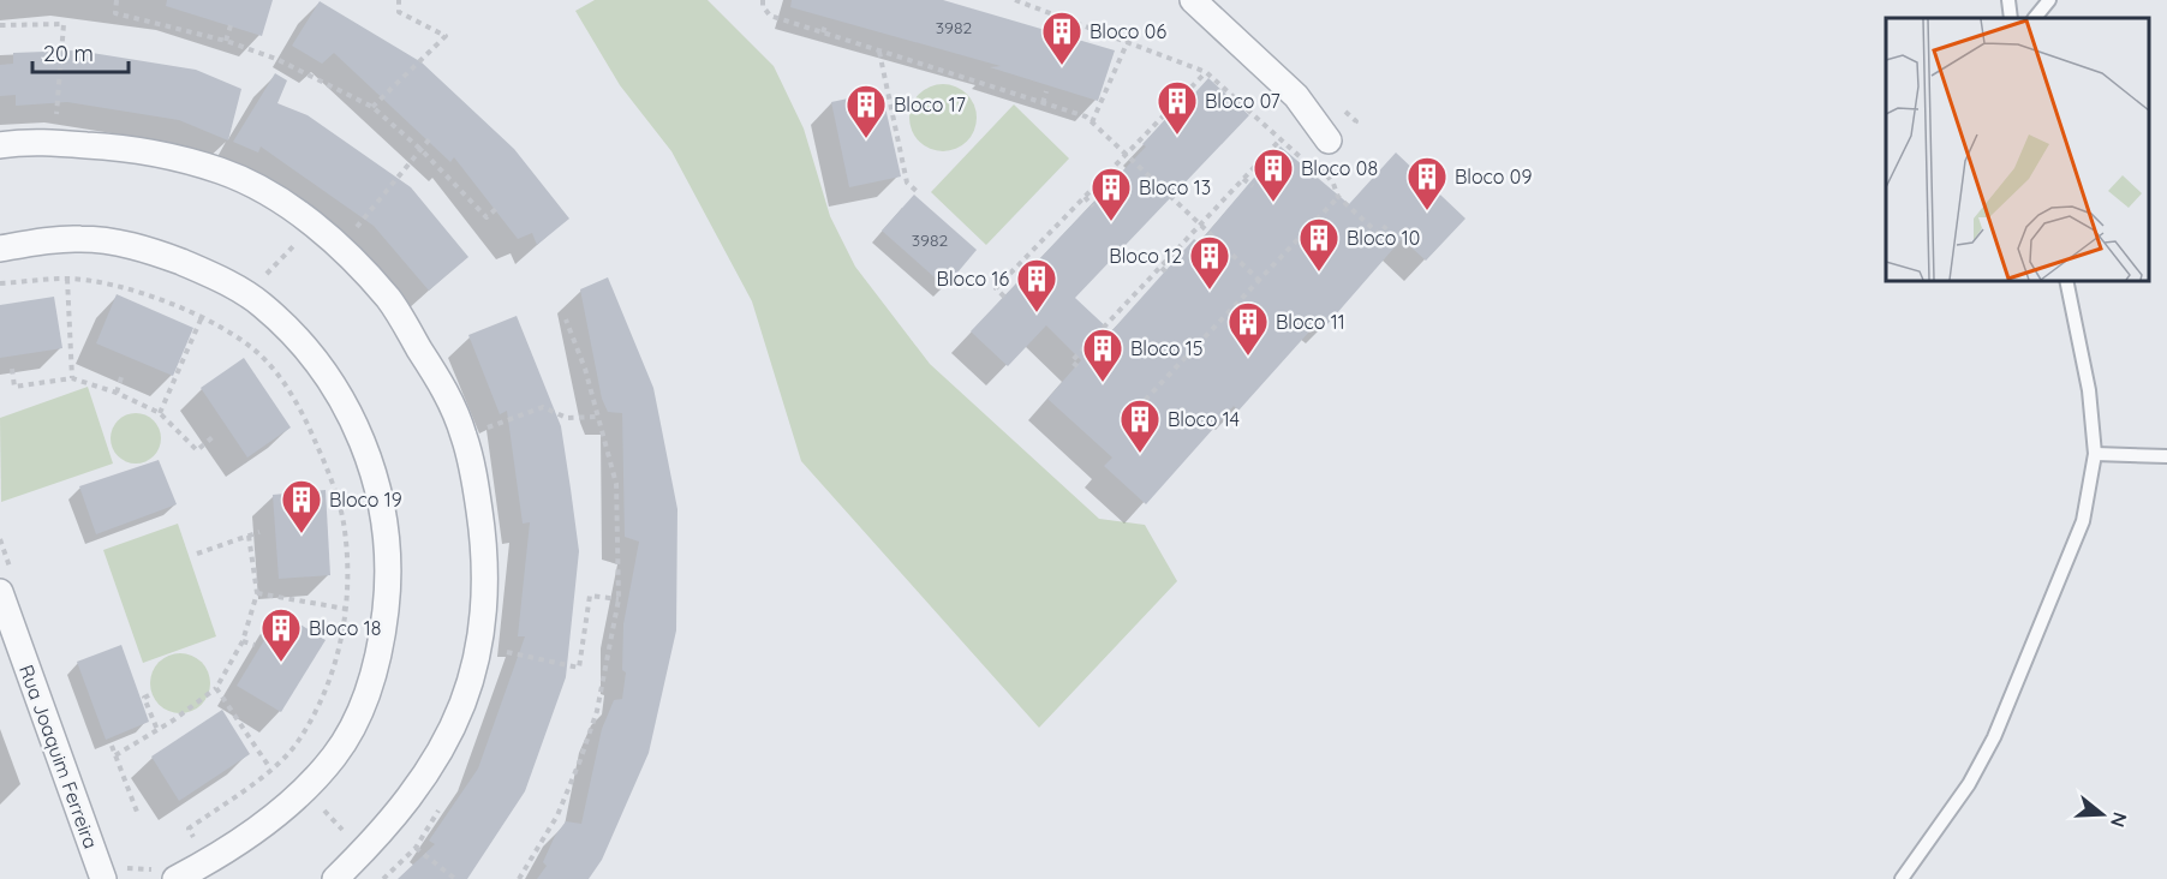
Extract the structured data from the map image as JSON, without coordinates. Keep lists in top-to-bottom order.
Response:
{
  "streets": {
    "street": ["Rua Joaquim Ferreira"]
  },
  "places": {
    "building": [
      "Bloco 06",
      "Bloco 07",
      "Bloco 17",
      "Bloco 08",
      "Bloco 09",
      "Bloco 13",
      "Bloco 10",
      "Bloco 12",
      "Bloco 16",
      "Bloco 11",
      "Bloco 15",
      "Bloco 14",
      "Bloco 19",
      "Bloco 18"
    ]
  },
  "house_numbers": ["3982", "3982"],
  "scale_bar": "20 m",
  "north": "right"
}
